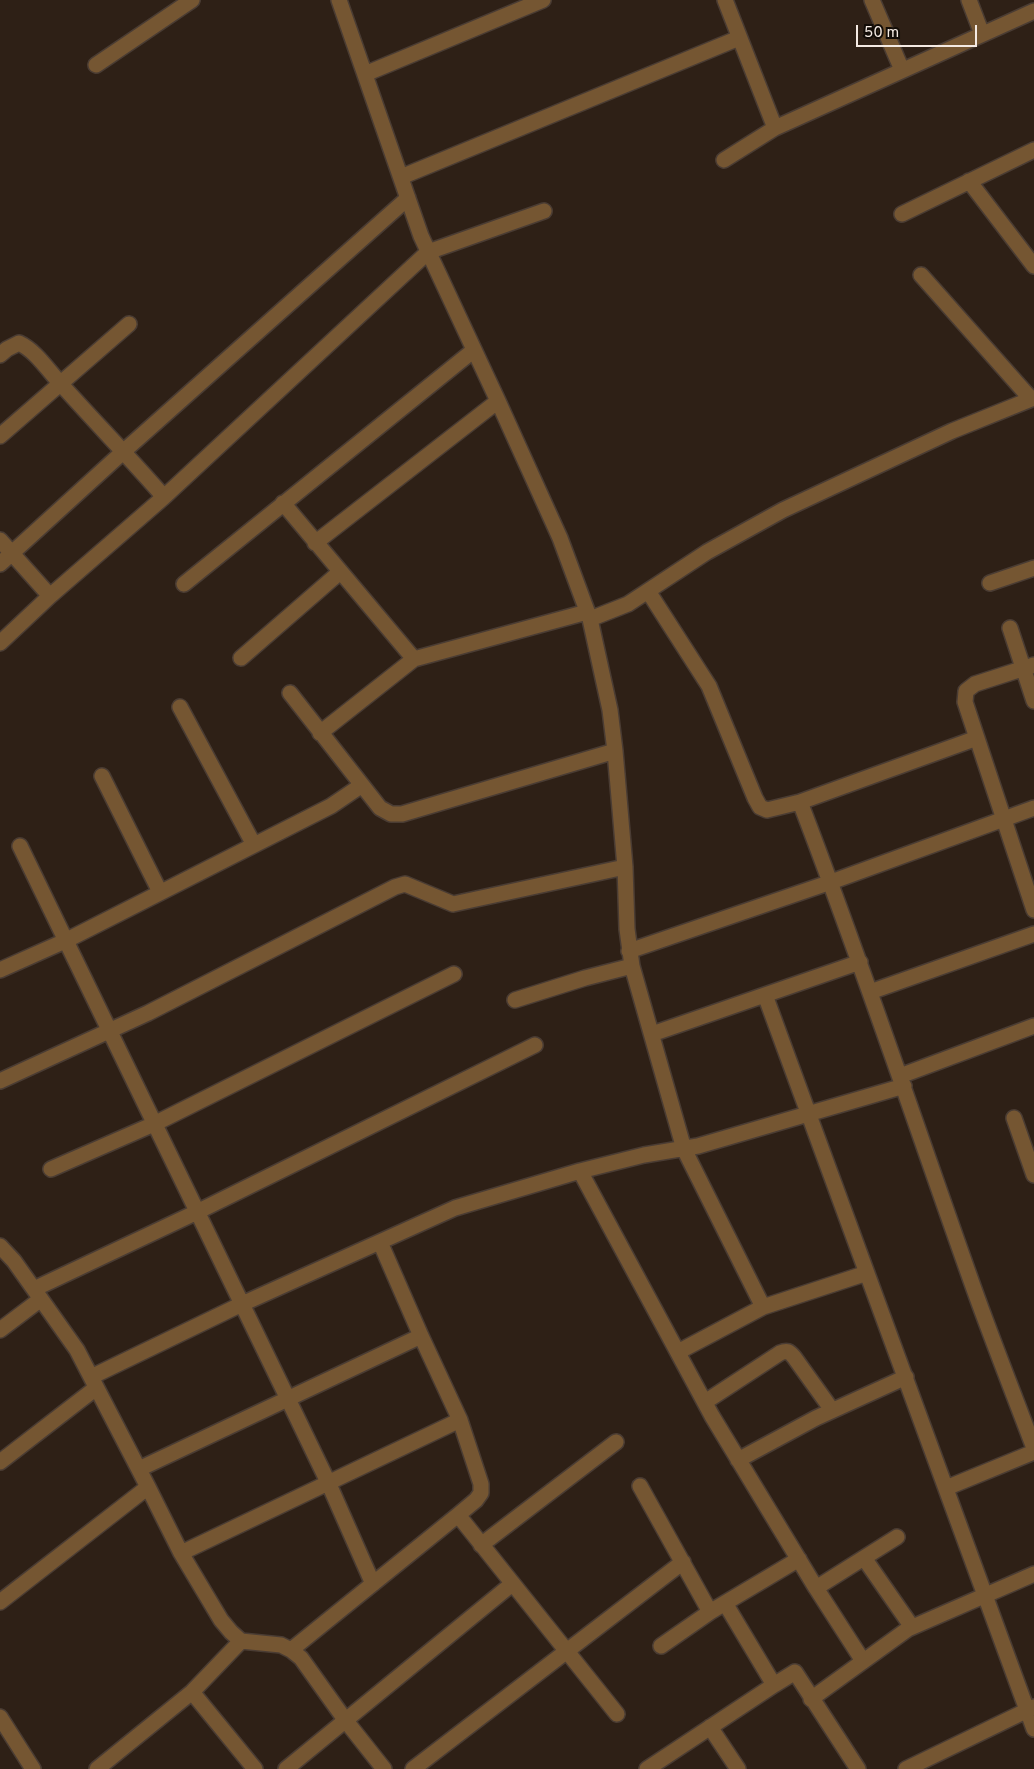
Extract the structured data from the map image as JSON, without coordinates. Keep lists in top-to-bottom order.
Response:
{
  "scale_bar": "50 m"
}
